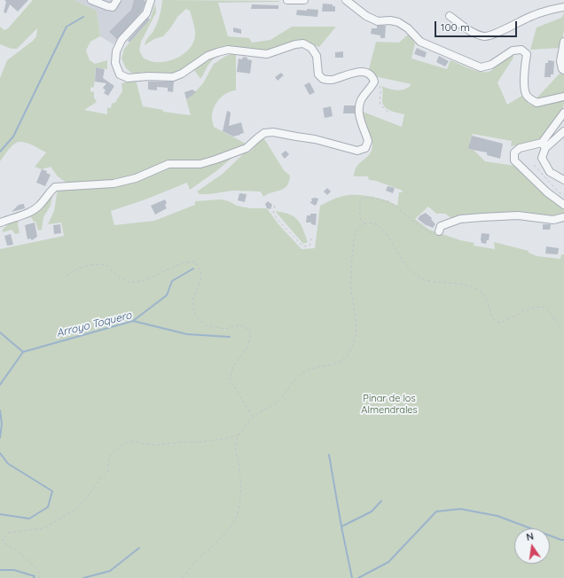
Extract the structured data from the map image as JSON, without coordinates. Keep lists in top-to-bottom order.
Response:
{
  "water": ["Arroyo Toquero"],
  "parks": ["Pinar de los Almendrales"],
  "scale_bar": "100 m",
  "north": "top"
}
